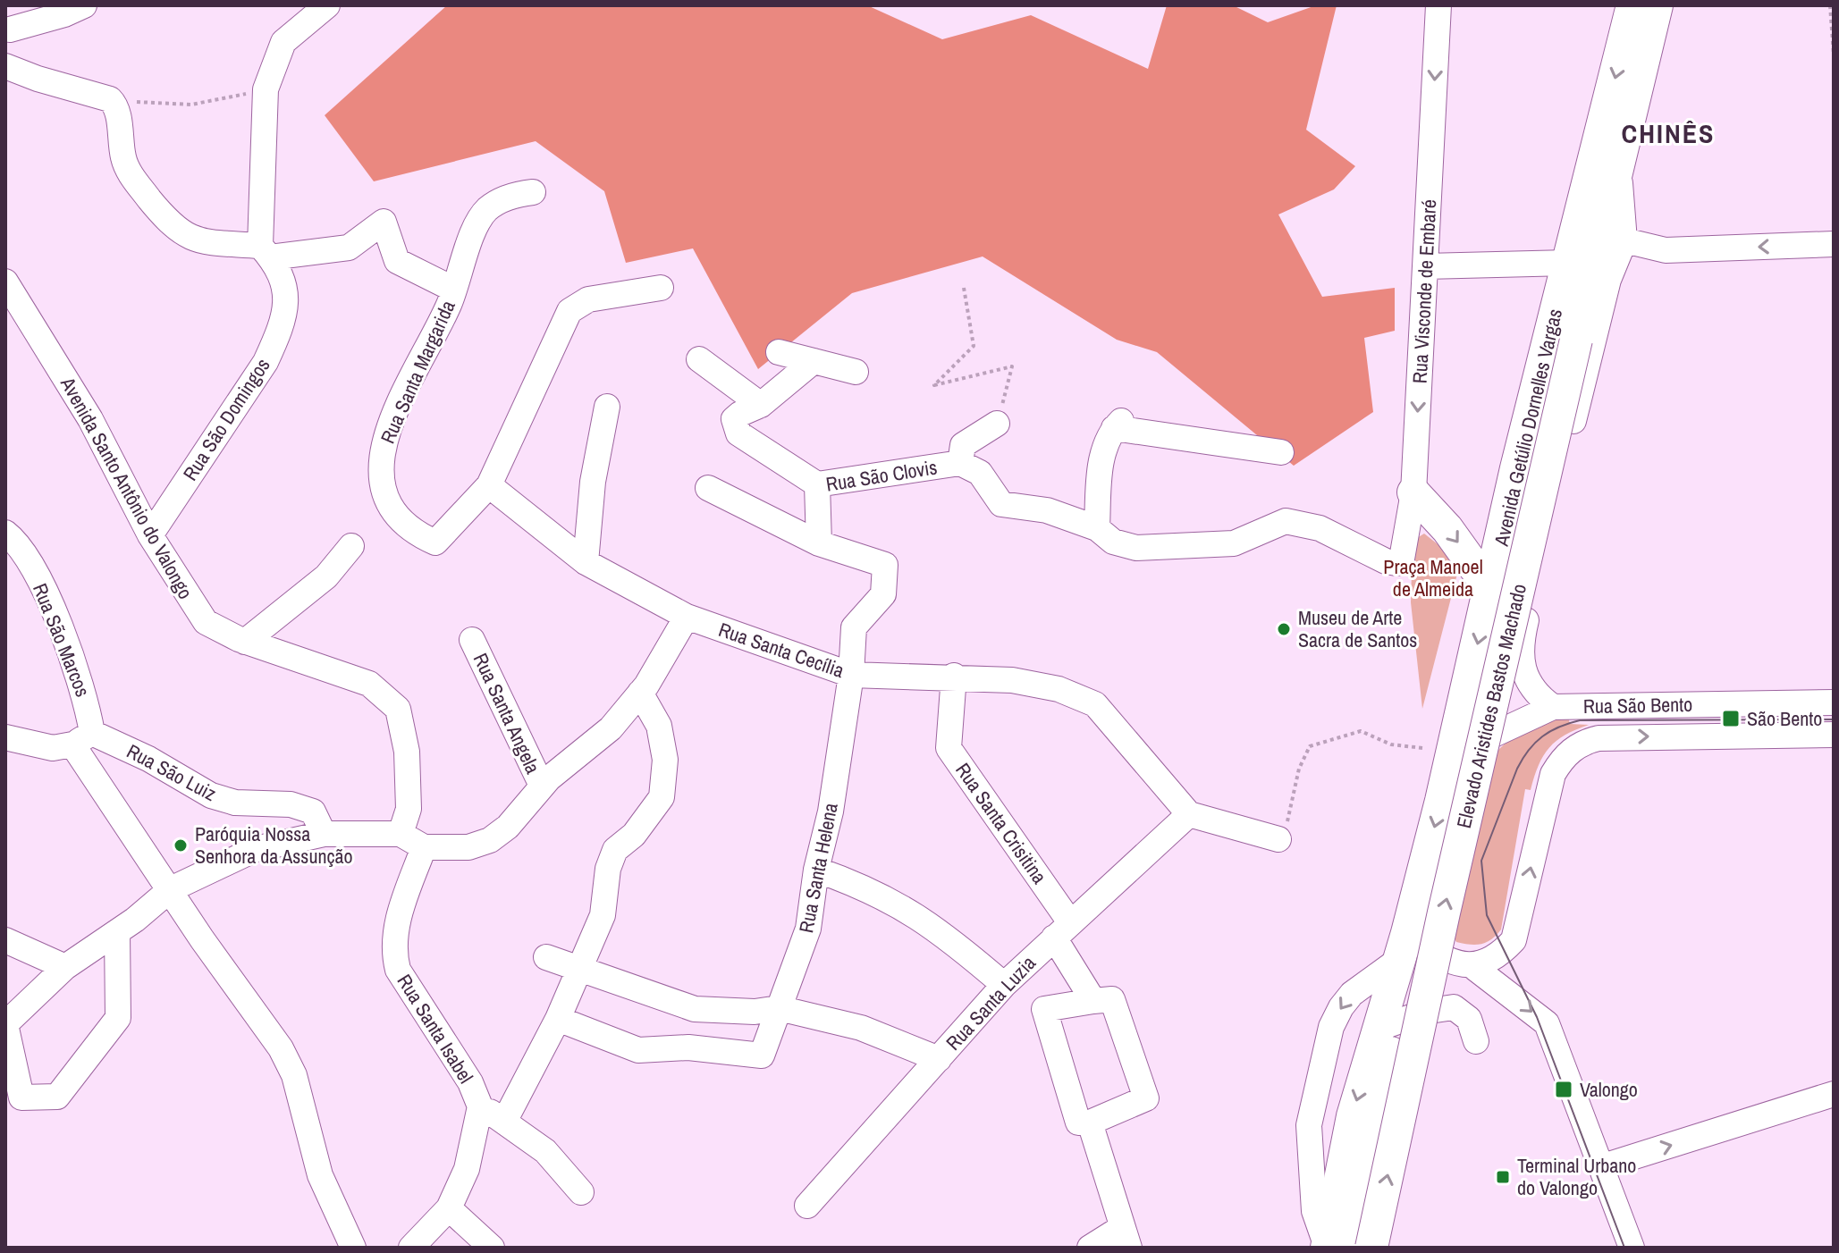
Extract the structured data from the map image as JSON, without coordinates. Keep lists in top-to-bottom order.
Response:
{
  "streets": {
    "main road": ["Avenida Getúlio Dornelles Vargas", "Elevado Aristides Bastos Machado"],
    "street": [
      "Rua Visconde de Embaré",
      "Rua Santa Margarida",
      "Rua São Domingos",
      "Rua São Clovis",
      "Avenida Santo Antônio do Valongo",
      "Rua São Marcos",
      "Rua Santa Cecília",
      "Rua São Bento",
      "Rua Santa Angela",
      "Rua São Luiz",
      "Rua Santa Crisitina",
      "Rua Santa Helena",
      "Rua Santa Luzia",
      "Rua Santa Isabel"
    ]
  },
  "crossings": [
    ["Rua Santa Margarida", "Rua Santa Cecília"],
    ["Rua São Domingos", "Avenida Santo Antônio do Valongo"],
    ["Avenida Getúlio Dornelles Vargas", "Rua São Bento"],
    ["Rua São Marcos", "Rua São Luiz"],
    ["Rua Santa Cecília", "Rua Santa Crisitina"],
    ["Rua Santa Cecília", "Rua Santa Helena"],
    ["Rua Santa Cecília", "Rua Santa Luzia"],
    ["Rua Santa Crisitina", "Rua Santa Luzia"]
  ],
  "one_way": ["Avenida Getúlio Dornelles Vargas", "Rua São Bento", "Elevado Aristides Bastos Machado"],
  "districts": ["CHINÊS"],
  "parks": ["Praça Manoel de Almeida"],
  "places": {
    "other": ["Museu de Arte Sacra de Santos", "Paróquia Nossa Senhora da Assunção"],
    "transit": ["São Bento", "Valongo", "Terminal Urbano do Valongo"]
  }
}
